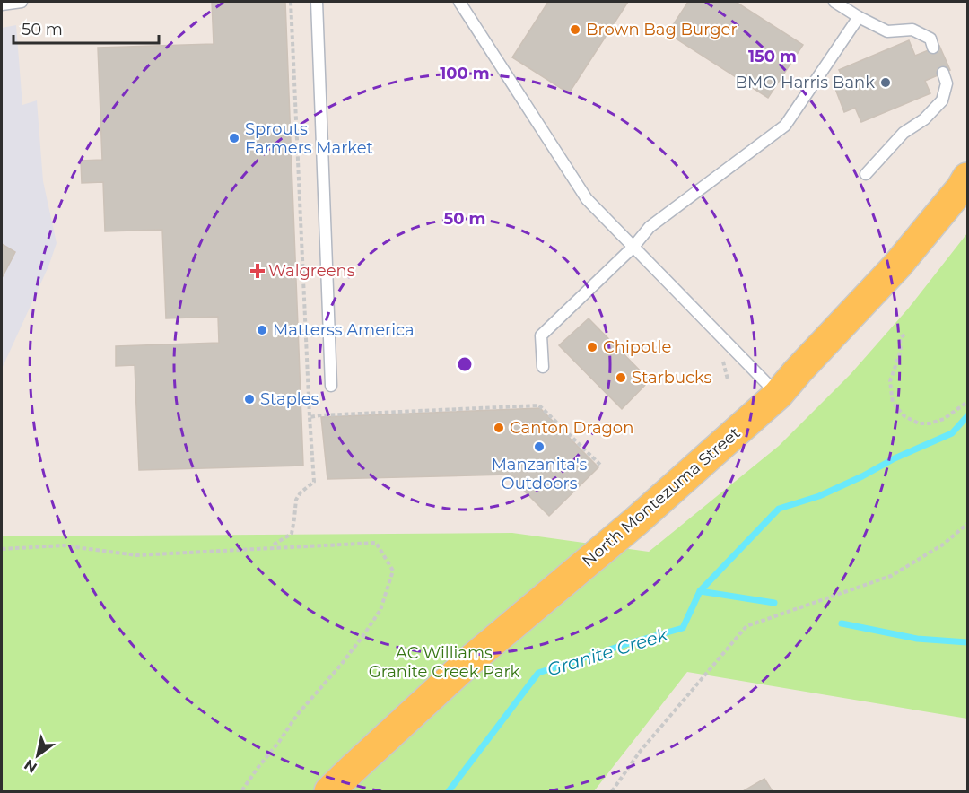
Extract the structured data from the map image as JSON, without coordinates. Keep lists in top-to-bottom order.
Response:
{
  "streets": {
    "main road": ["North Montezuma Street"]
  },
  "water": ["Granite Creek"],
  "parks": ["AC Williams Granite Creek Park"],
  "places": {
    "other": [
      "Brown Bag Burger",
      "BMO Harris Bank",
      "Sprouts Farmers Market",
      "Matterss America",
      "Chipotle",
      "Starbucks",
      "Staples",
      "Canton Dragon",
      "Manzanita's Outdoors"
    ],
    "health": ["Walgreens"]
  },
  "scale_bar": "50 m",
  "north": "bottom left",
  "rings": ["150 m", "100 m", "50 m"]
}
